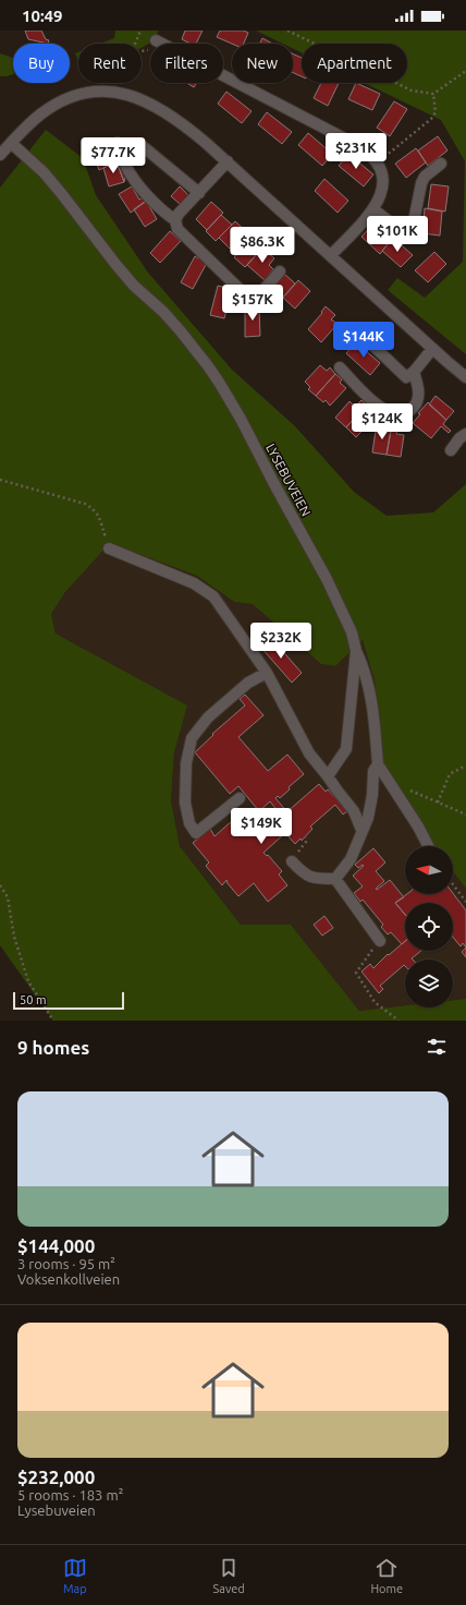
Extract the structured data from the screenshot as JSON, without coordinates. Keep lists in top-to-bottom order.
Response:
{
  "streets": {
    "street": ["LYSEBUVEIEN"]
  },
  "scale_bar": "50 m",
  "north": "left",
  "page": {
    "status": "10:49",
    "chip": [
      "Buy",
      "Rent",
      "Filters",
      "New",
      "Apartment"
    ],
    "price": [
      "$231K",
      "$77.7K",
      "$101K",
      "$86.3K",
      "$157K",
      "$144K",
      "$124K",
      "$232K",
      "$149K"
    ],
    "scale": "50 m",
    "heading": "9 homes",
    "list": [
      {
        "name": "$144,000",
        "note": "3 rooms · 95 m² · Voksenkollveien"
      },
      {
        "name": "$232,000",
        "note": "5 rooms · 183 m² · Lysebuveien"
      }
    ],
    "tabs": ["Map", "Saved", "Home"]
  }
}
